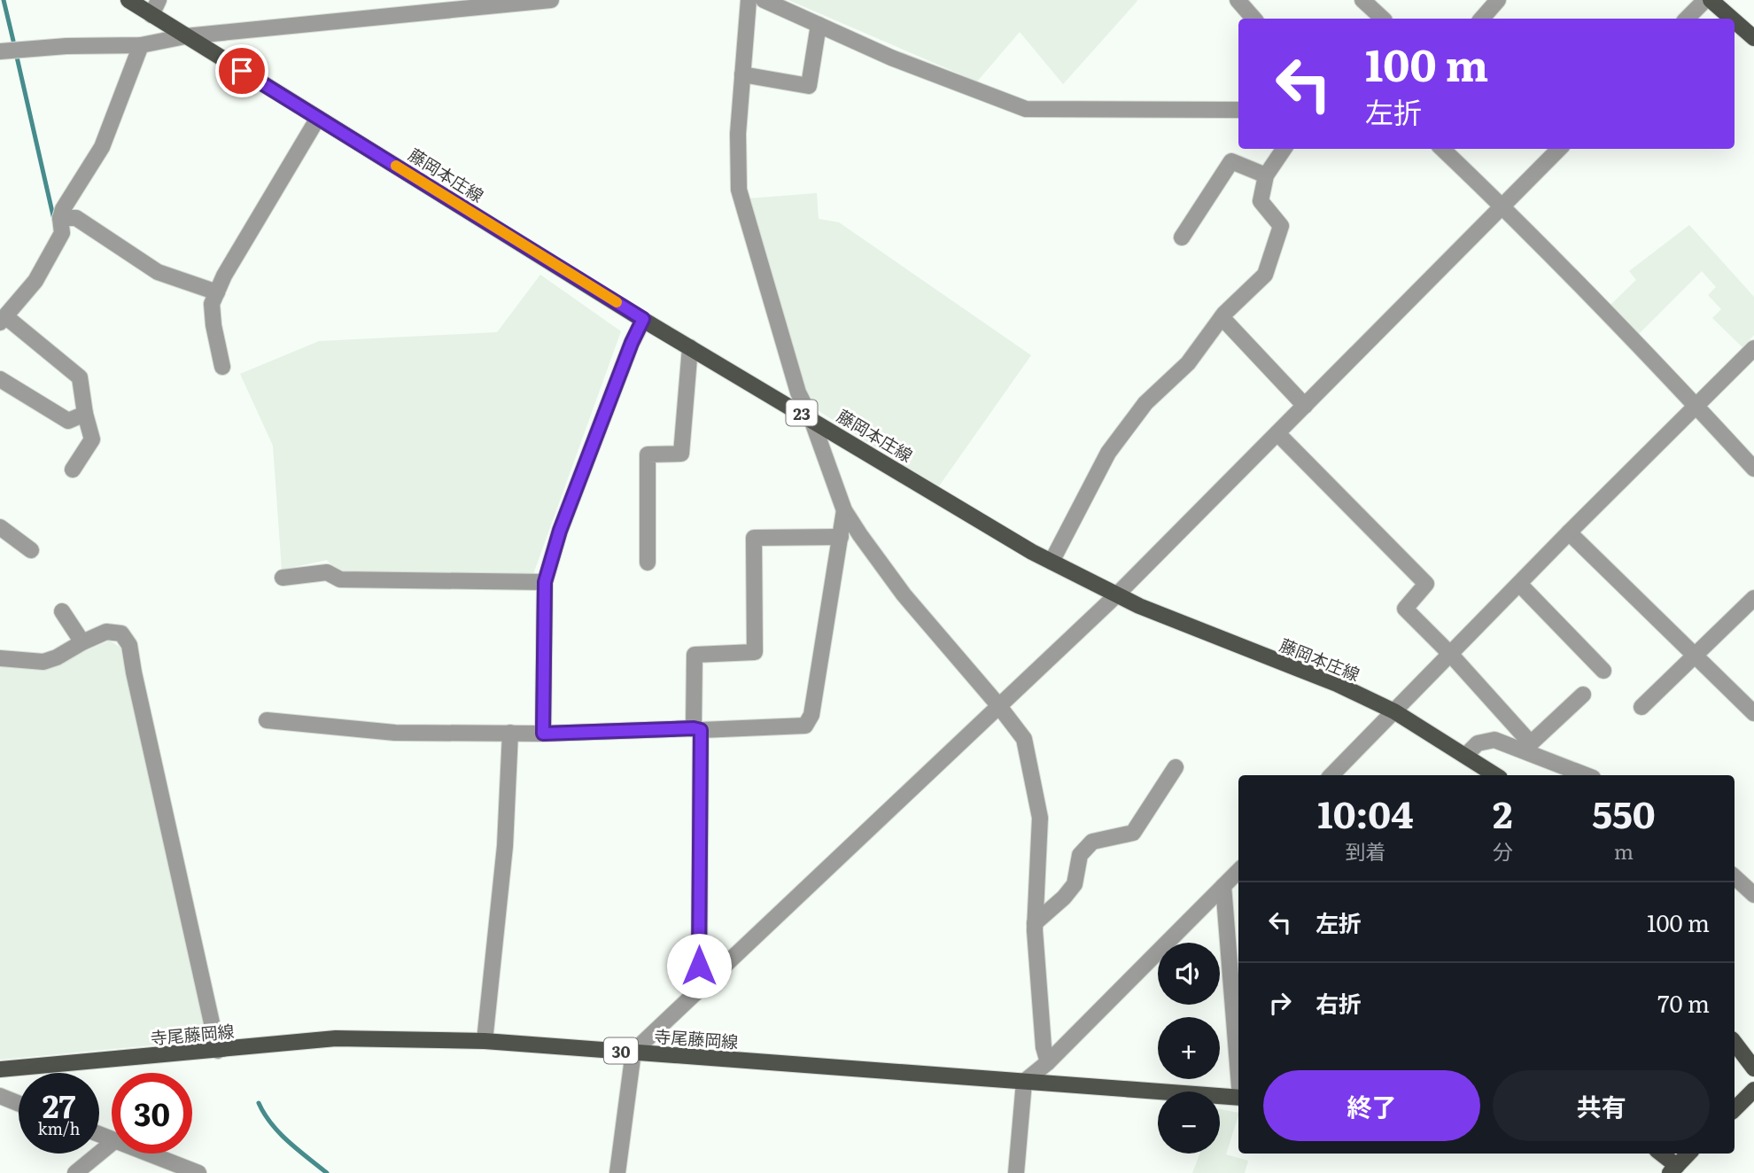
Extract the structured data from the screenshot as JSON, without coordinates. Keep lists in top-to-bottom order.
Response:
{
  "streets": {
    "main road": [
      "藤岡本庄線",
      "23",
      "寺尾藤岡線",
      "30"
    ]
  },
  "page": {
    "turn": ["100 m", "左折"],
    "eta": [
      "10:04",
      "到着",
      "2",
      "分",
      "550",
      "m"
    ],
    "list": [
      {
        "name": "左折",
        "value": "100 m"
      },
      {
        "name": "右折",
        "value": "70 m"
      }
    ],
    "map_buttons": ["+", "−"],
    "buttons": ["終了", "共有"],
    "speed": "27 km/h",
    "limit": "30"
  }
}
